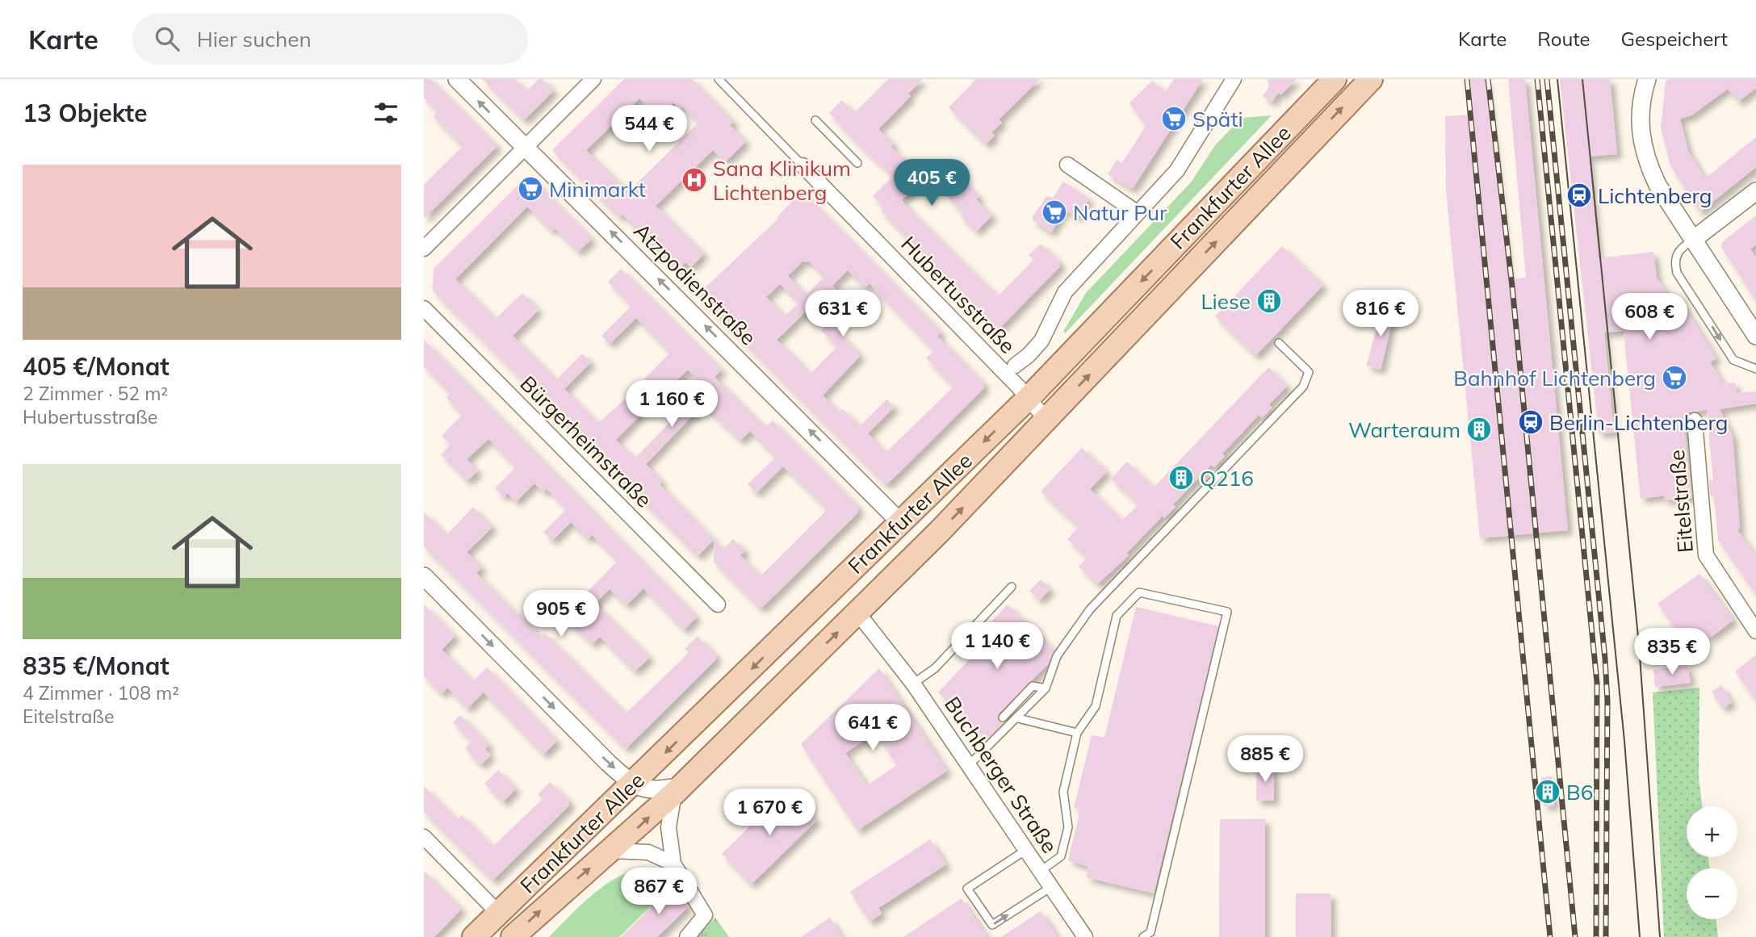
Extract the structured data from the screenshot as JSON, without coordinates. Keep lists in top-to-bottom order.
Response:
{
  "streets": {
    "main road": ["Frankfurter Allee"],
    "street": [
      "Atzpodienstraße",
      "Hubertusstraße",
      "Bürgerheimstraße",
      "Eitelstraße",
      "Buchberger Straße"
    ]
  },
  "crossings": [
    ["Frankfurter Allee", "Atzpodienstraße"],
    ["Frankfurter Allee", "Hubertusstraße"],
    ["Frankfurter Allee", "Buchberger Straße"]
  ],
  "one_way": ["Atzpodienstraße"],
  "places": {
    "supermarket": [
      "Späti",
      "Minimarkt",
      "Natur Pur",
      "Bahnhof Lichtenberg"
    ],
    "hospital": ["Sana Klinikum Lichtenberg"],
    "station": ["Lichtenberg", "Berlin-Lichtenberg"],
    "building": [
      "Liese",
      "Warteraum",
      "Q216",
      "B6"
    ]
  },
  "page": {
    "header": "Karte",
    "search": "Hier suchen",
    "nav": ["Karte", "Route", "Gespeichert"],
    "heading": "13 Objekte",
    "price": [
      "544 €",
      "405 €",
      "631 €",
      "816 €",
      "608 €",
      "1 160 €",
      "905 €",
      "1 140 €",
      "835 €",
      "641 €",
      "885 €",
      "1 670 €",
      "867 €"
    ],
    "list": [
      {
        "name": "405 €/Monat",
        "note": "2 Zimmer · 52 m² · Hubertusstraße"
      },
      {
        "name": "835 €/Monat",
        "note": "4 Zimmer · 108 m² · Eitelstraße"
      }
    ],
    "map_buttons": ["+", "−"]
  }
}
